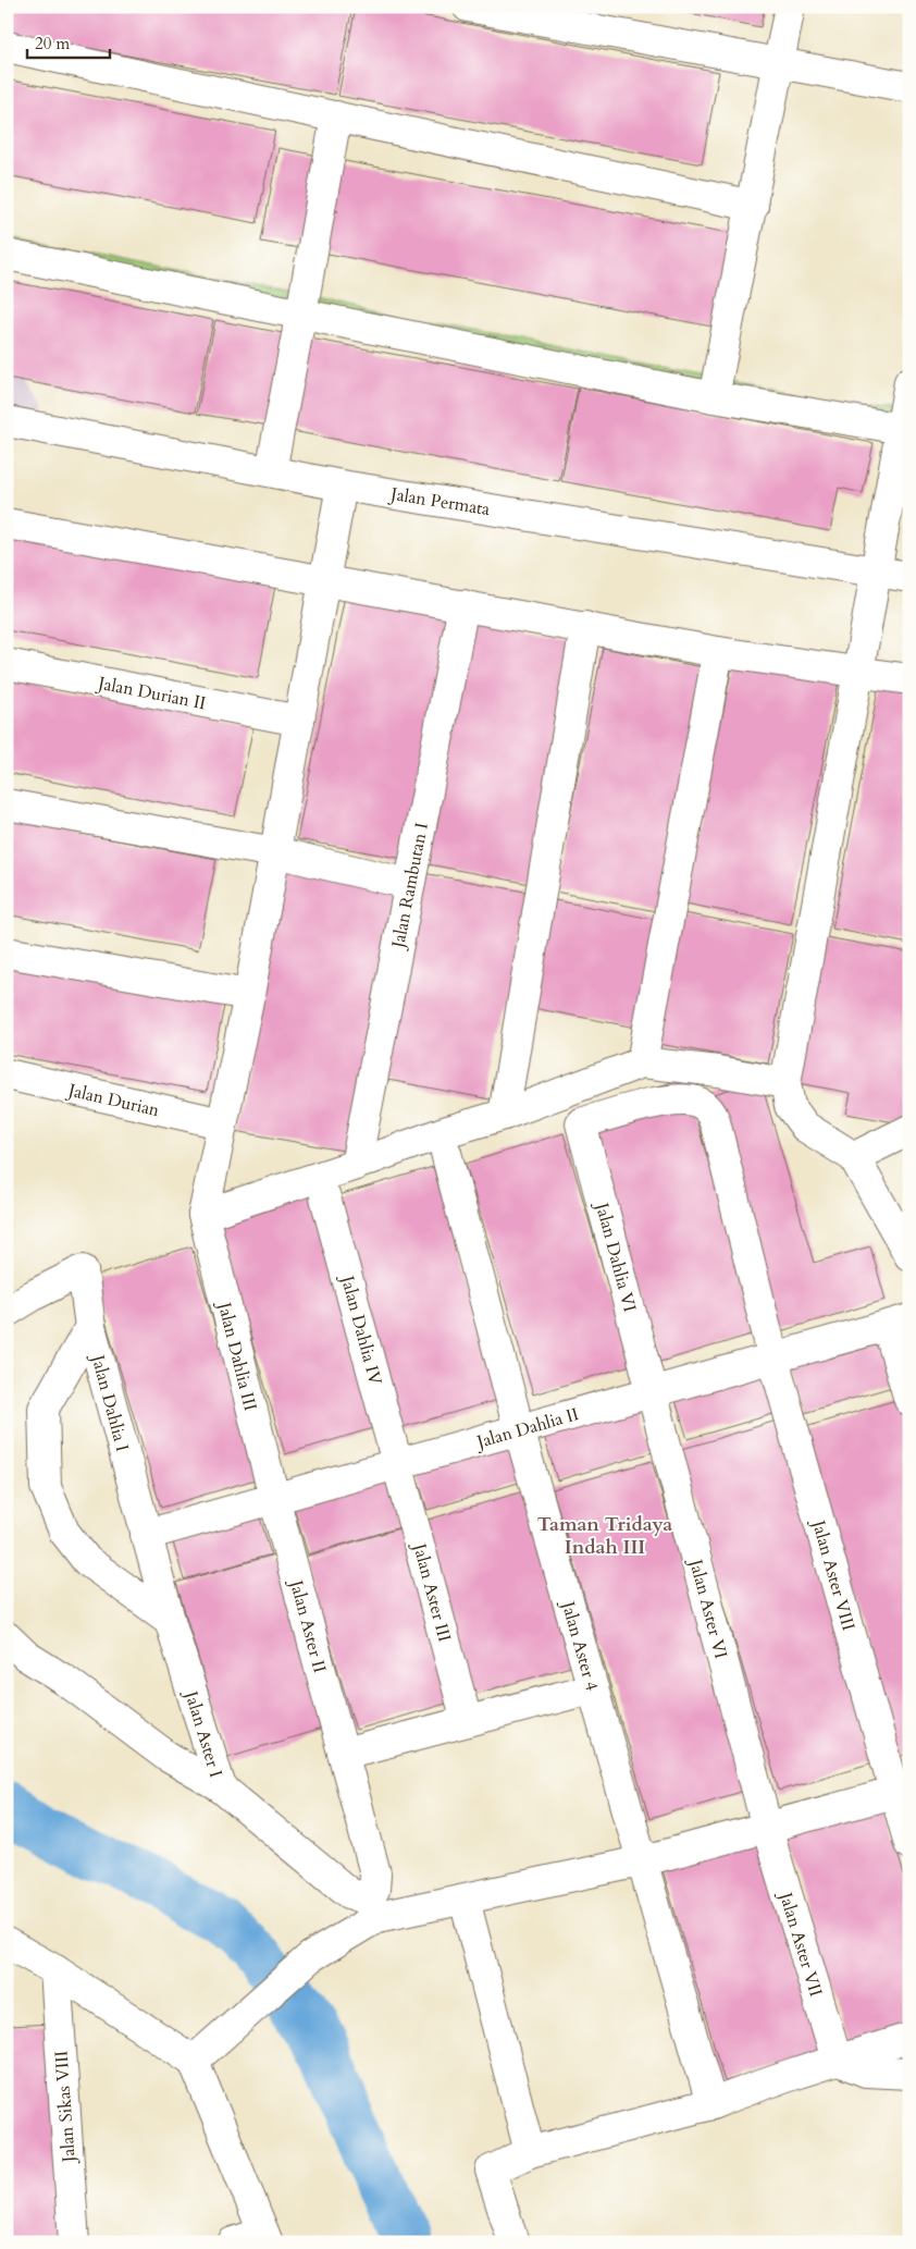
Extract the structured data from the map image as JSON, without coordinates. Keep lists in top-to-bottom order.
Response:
{
  "streets": {
    "street": [
      "Jalan Permata",
      "Jalan Durian II",
      "Jalan Rambutan I",
      "Jalan Durian",
      "Jalan Dahlia VI",
      "Jalan Dahlia IV",
      "Jalan Dahlia III",
      "Jalan Dahlia I",
      "Jalan Dahlia II",
      "Jalan Aster VIII",
      "Jalan Aster III",
      "Jalan Aster VI",
      "Jalan Aster II",
      "Jalan Aster 4",
      "Jalan Aster I",
      "Jalan Aster VII",
      "Jalan Sikas VIII"
    ]
  },
  "crossings": [
    ["Jalan Dahlia VI", "Jalan Dahlia II"],
    ["Jalan Dahlia VI", "Jalan Aster VIII"],
    ["Jalan Dahlia VI", "Jalan Aster VI"],
    ["Jalan Dahlia IV", "Jalan Dahlia II"],
    ["Jalan Dahlia IV", "Jalan Aster III"],
    ["Jalan Dahlia III", "Jalan Dahlia II"],
    ["Jalan Dahlia III", "Jalan Aster II"],
    ["Jalan Dahlia I", "Jalan Dahlia II"],
    ["Jalan Dahlia I", "Jalan Aster I"],
    ["Jalan Dahlia II", "Jalan Aster VIII"],
    ["Jalan Dahlia II", "Jalan Aster III"],
    ["Jalan Dahlia II", "Jalan Aster VI"],
    ["Jalan Dahlia II", "Jalan Aster II"],
    ["Jalan Dahlia II", "Jalan Aster 4"],
    ["Jalan Dahlia II", "Jalan Aster I"],
    ["Jalan Aster VI", "Jalan Aster VII"],
    ["Jalan Aster II", "Jalan Aster I"]
  ],
  "districts": ["Taman Tridaya Indah III"],
  "scale_bar": "20 m"
}
